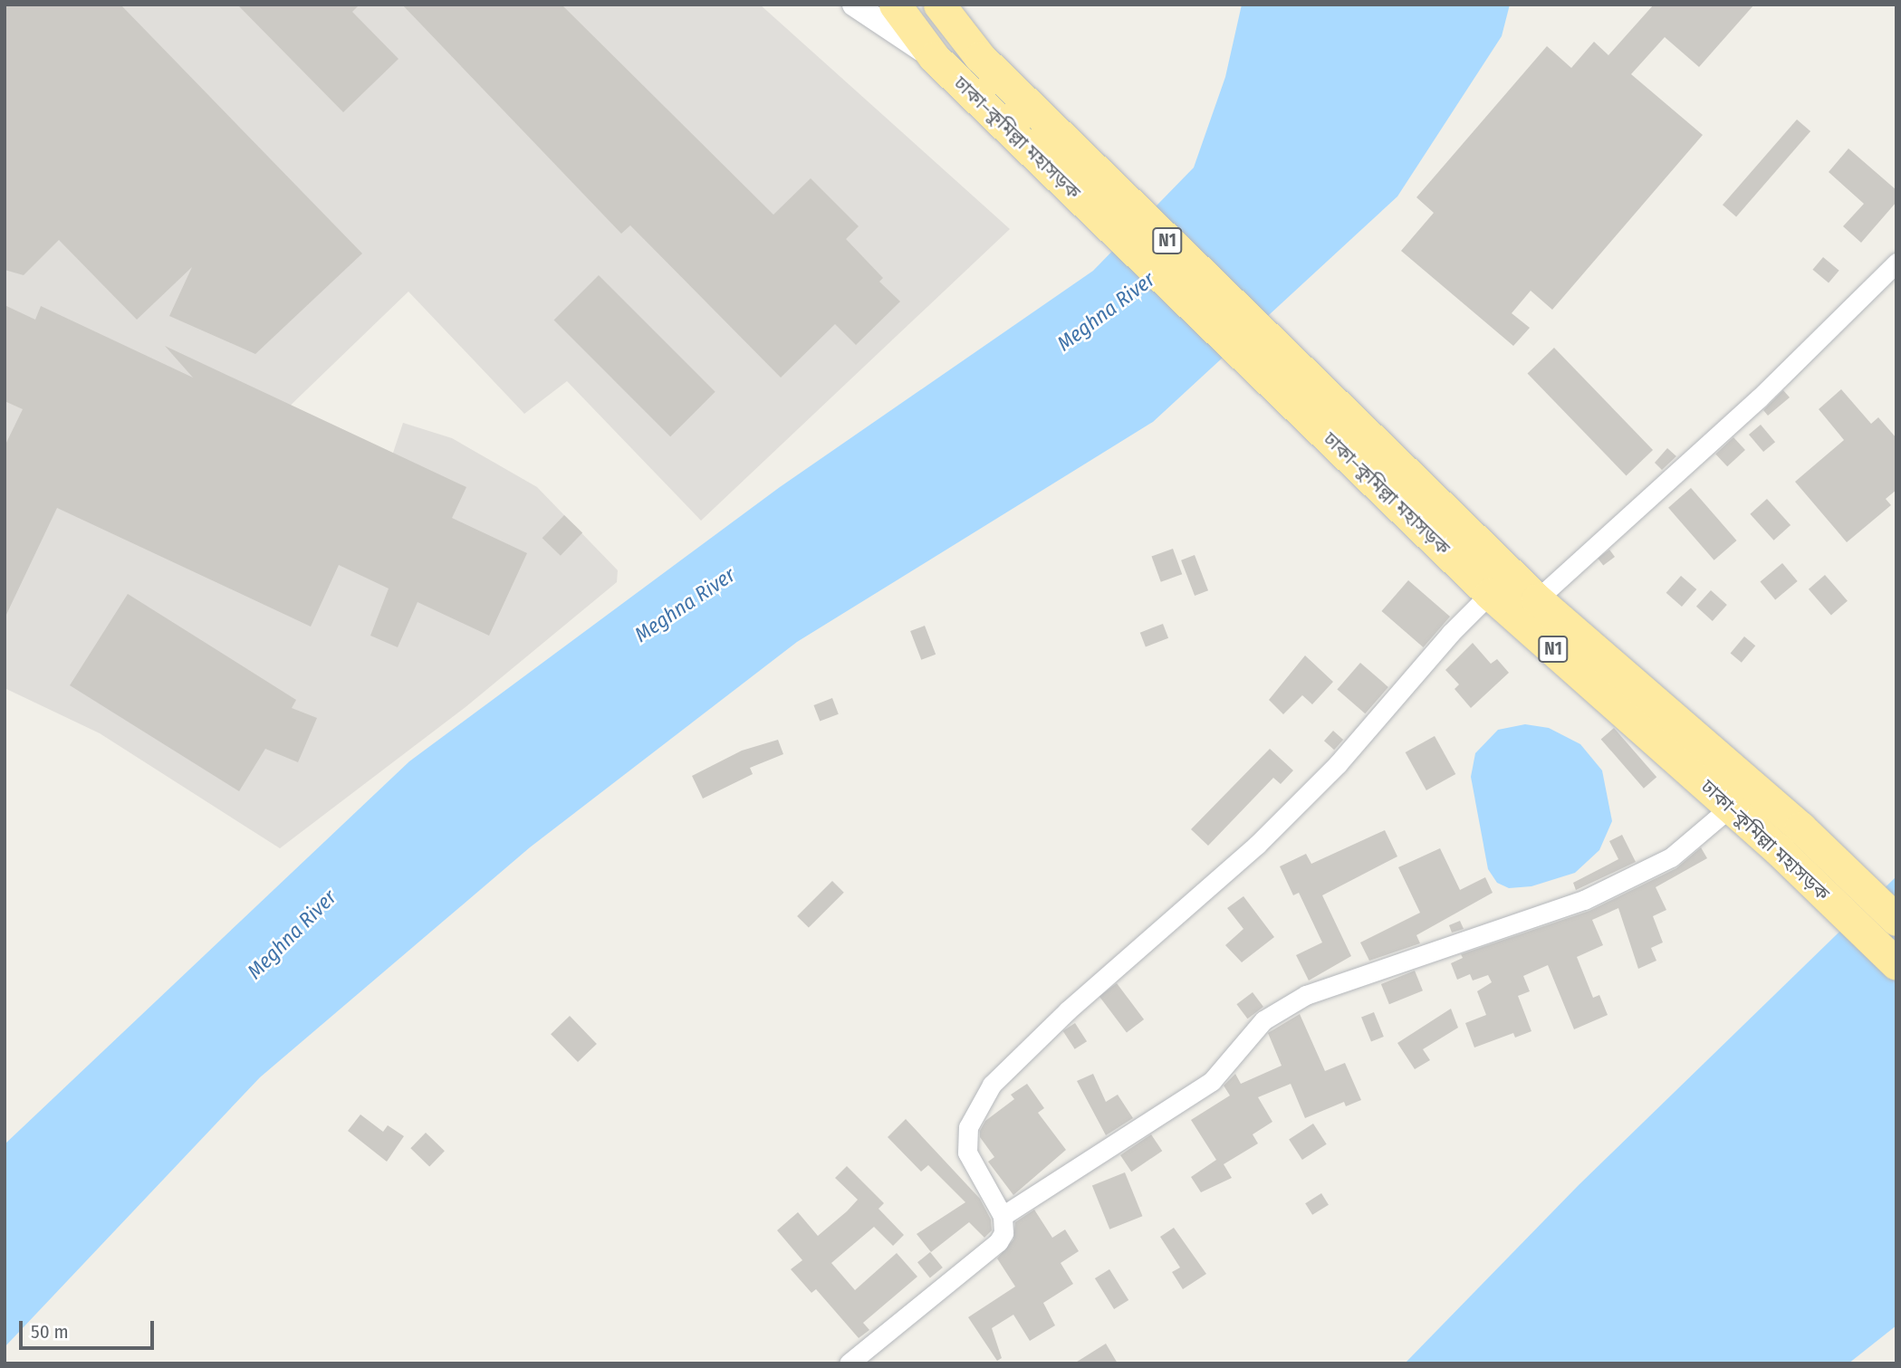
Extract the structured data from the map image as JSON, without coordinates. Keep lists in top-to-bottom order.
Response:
{
  "streets": {
    "highway": ["ঢাকা–কুমিল্লা মহাসড়ক", "N1"]
  },
  "water": ["Meghna River"],
  "scale_bar": "50 m"
}
